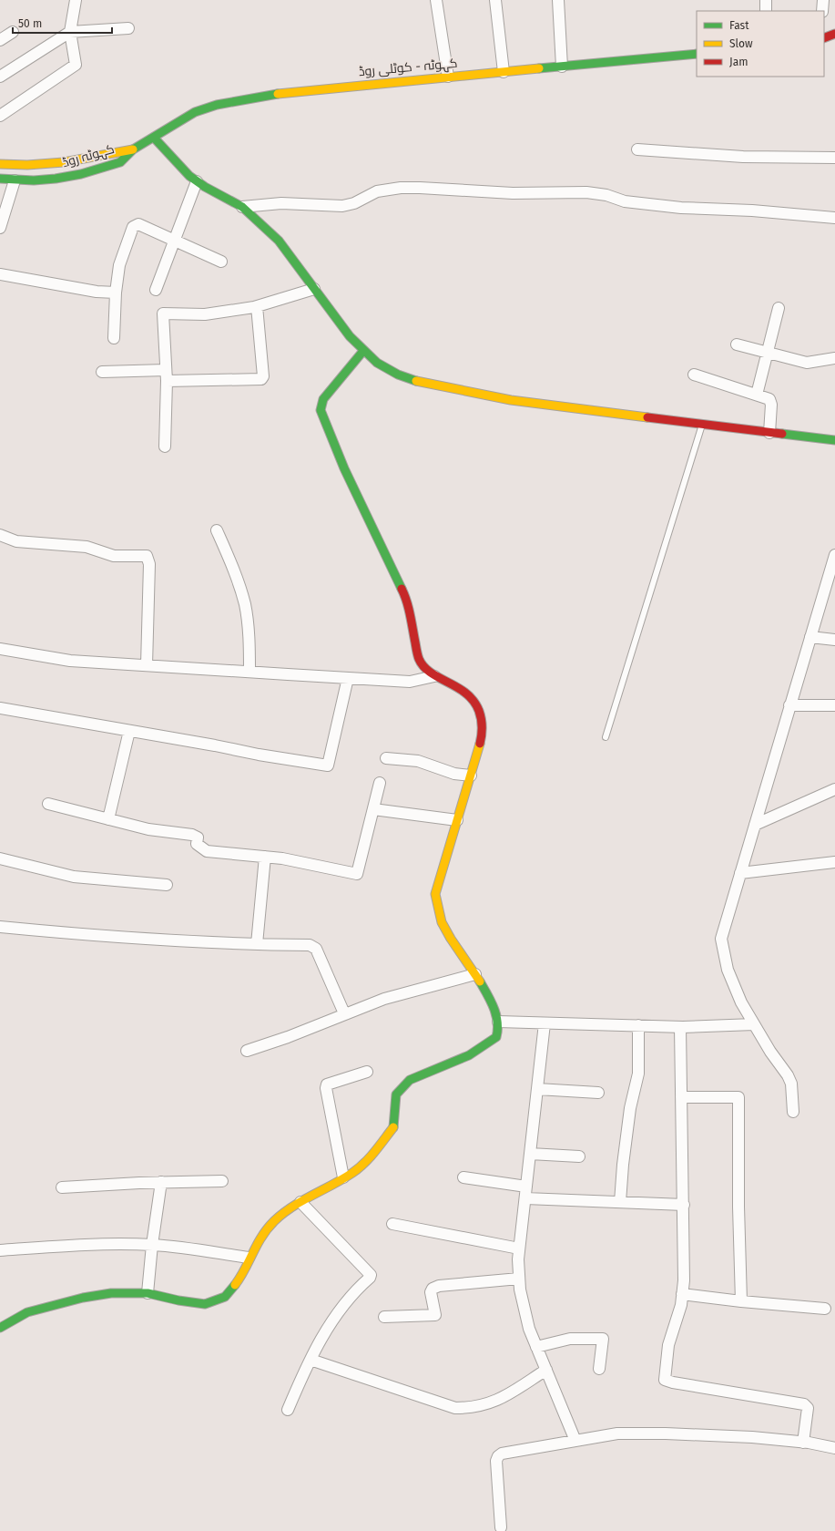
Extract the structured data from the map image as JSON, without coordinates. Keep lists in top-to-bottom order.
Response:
{
  "streets": {
    "main road": ["کہوٹہ - کوٹلی روڈ", "کہوٹہ روڈ"]
  },
  "crossings": [
    ["کہوٹہ - کوٹلی روڈ", "کہوٹہ روڈ"]
  ],
  "legend": ["Fast", "Slow", "Jam"],
  "scale_bar": "50 m"
}
